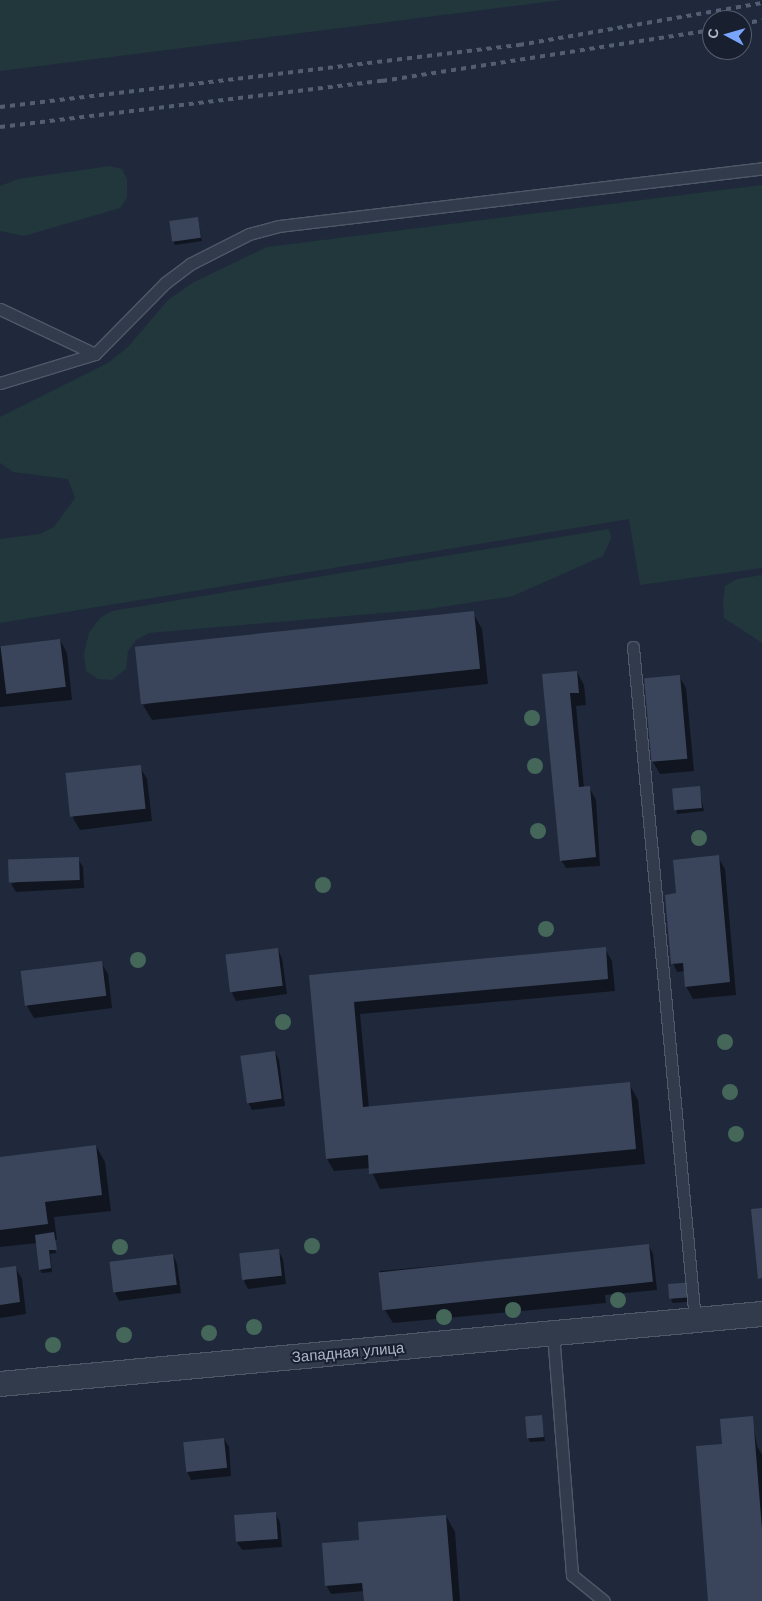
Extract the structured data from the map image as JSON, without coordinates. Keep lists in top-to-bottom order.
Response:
{
  "streets": {
    "street": ["Западная улица"]
  },
  "north": "left"
}
